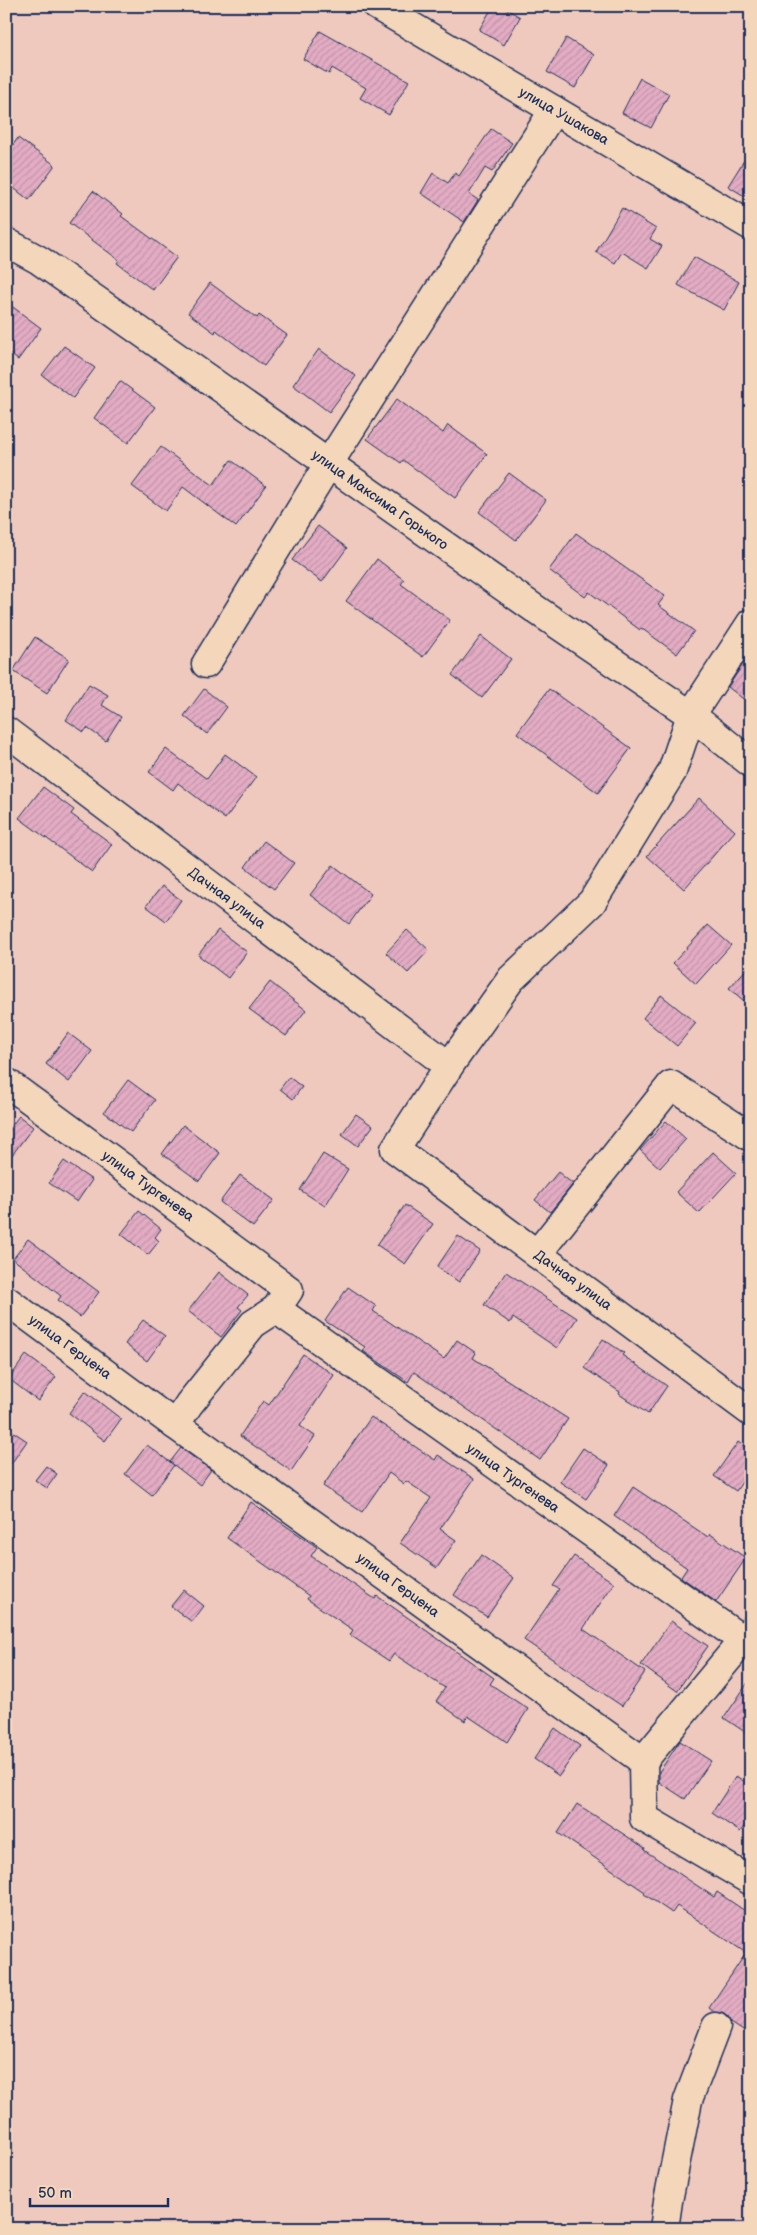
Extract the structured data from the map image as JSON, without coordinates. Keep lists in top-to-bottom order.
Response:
{
  "streets": {
    "street": [
      "улица Ушакова",
      "улица Максима Горького",
      "Дачная улица",
      "улица Тургенева",
      "улица Герцена"
    ]
  },
  "scale_bar": "50 m"
}
